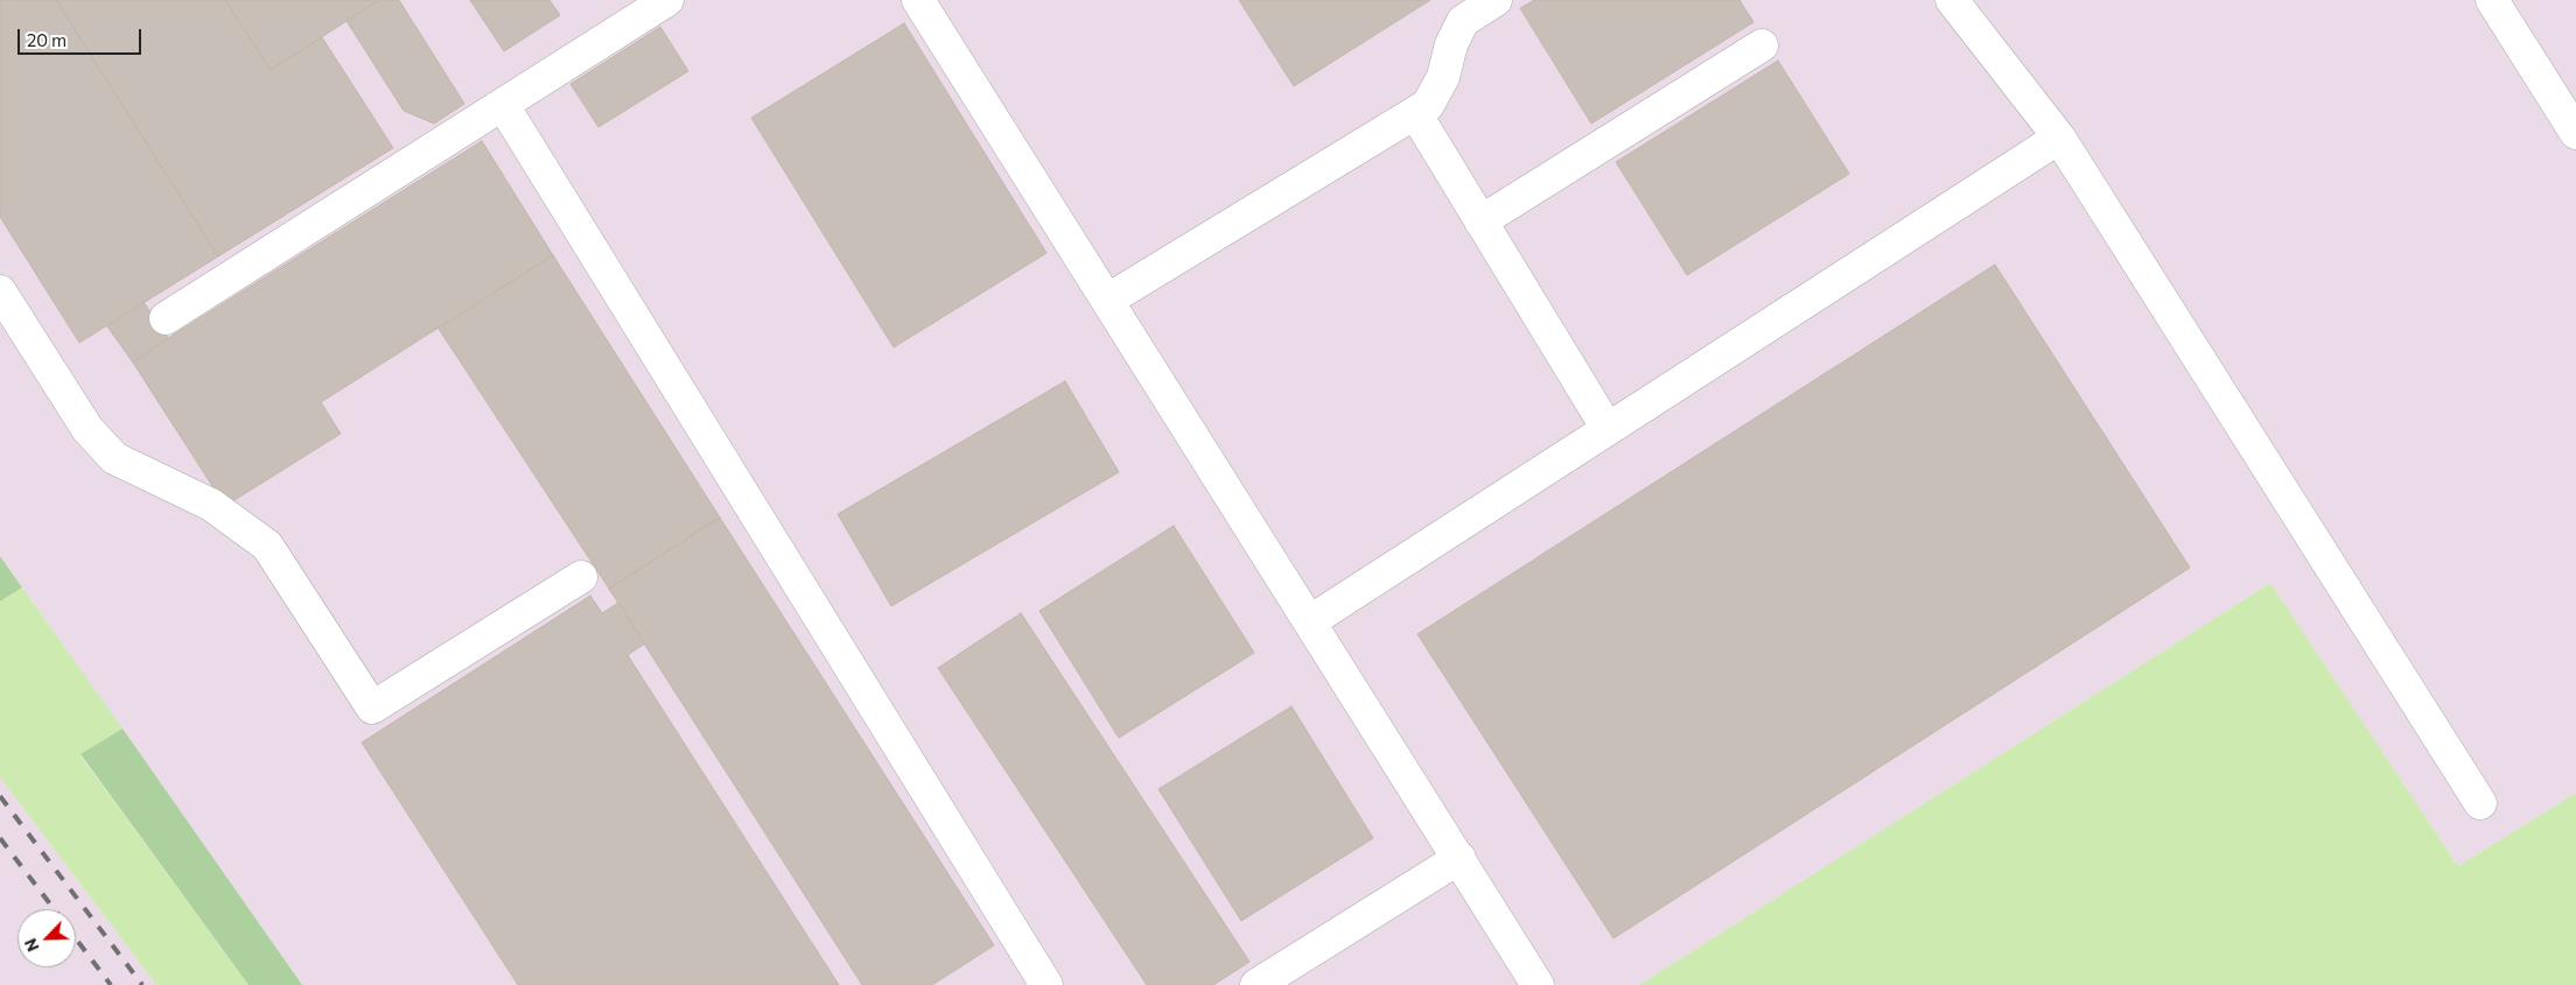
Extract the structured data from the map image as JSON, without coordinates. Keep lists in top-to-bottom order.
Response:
{
  "scale_bar": "20 m",
  "north": "bottom left"
}
